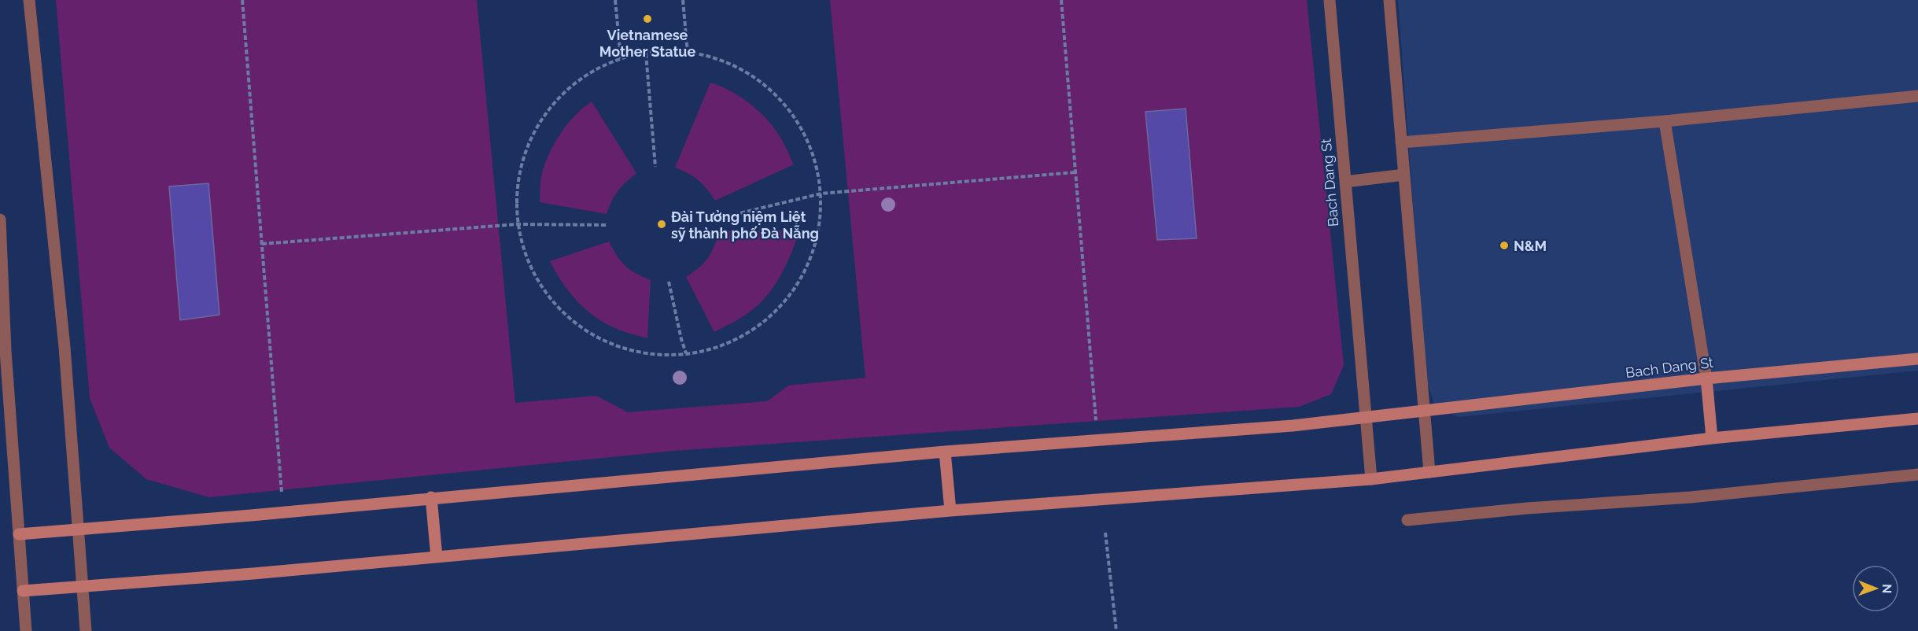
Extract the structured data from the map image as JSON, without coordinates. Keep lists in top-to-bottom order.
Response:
{
  "streets": {
    "main road": ["Bach Dang St"]
  },
  "places": ["Vietnamese Mother Statue", "Đài Tưởng niệm Liệt sỹ thành phố Đà Nẵng", "N&M"],
  "north": "right"
}
